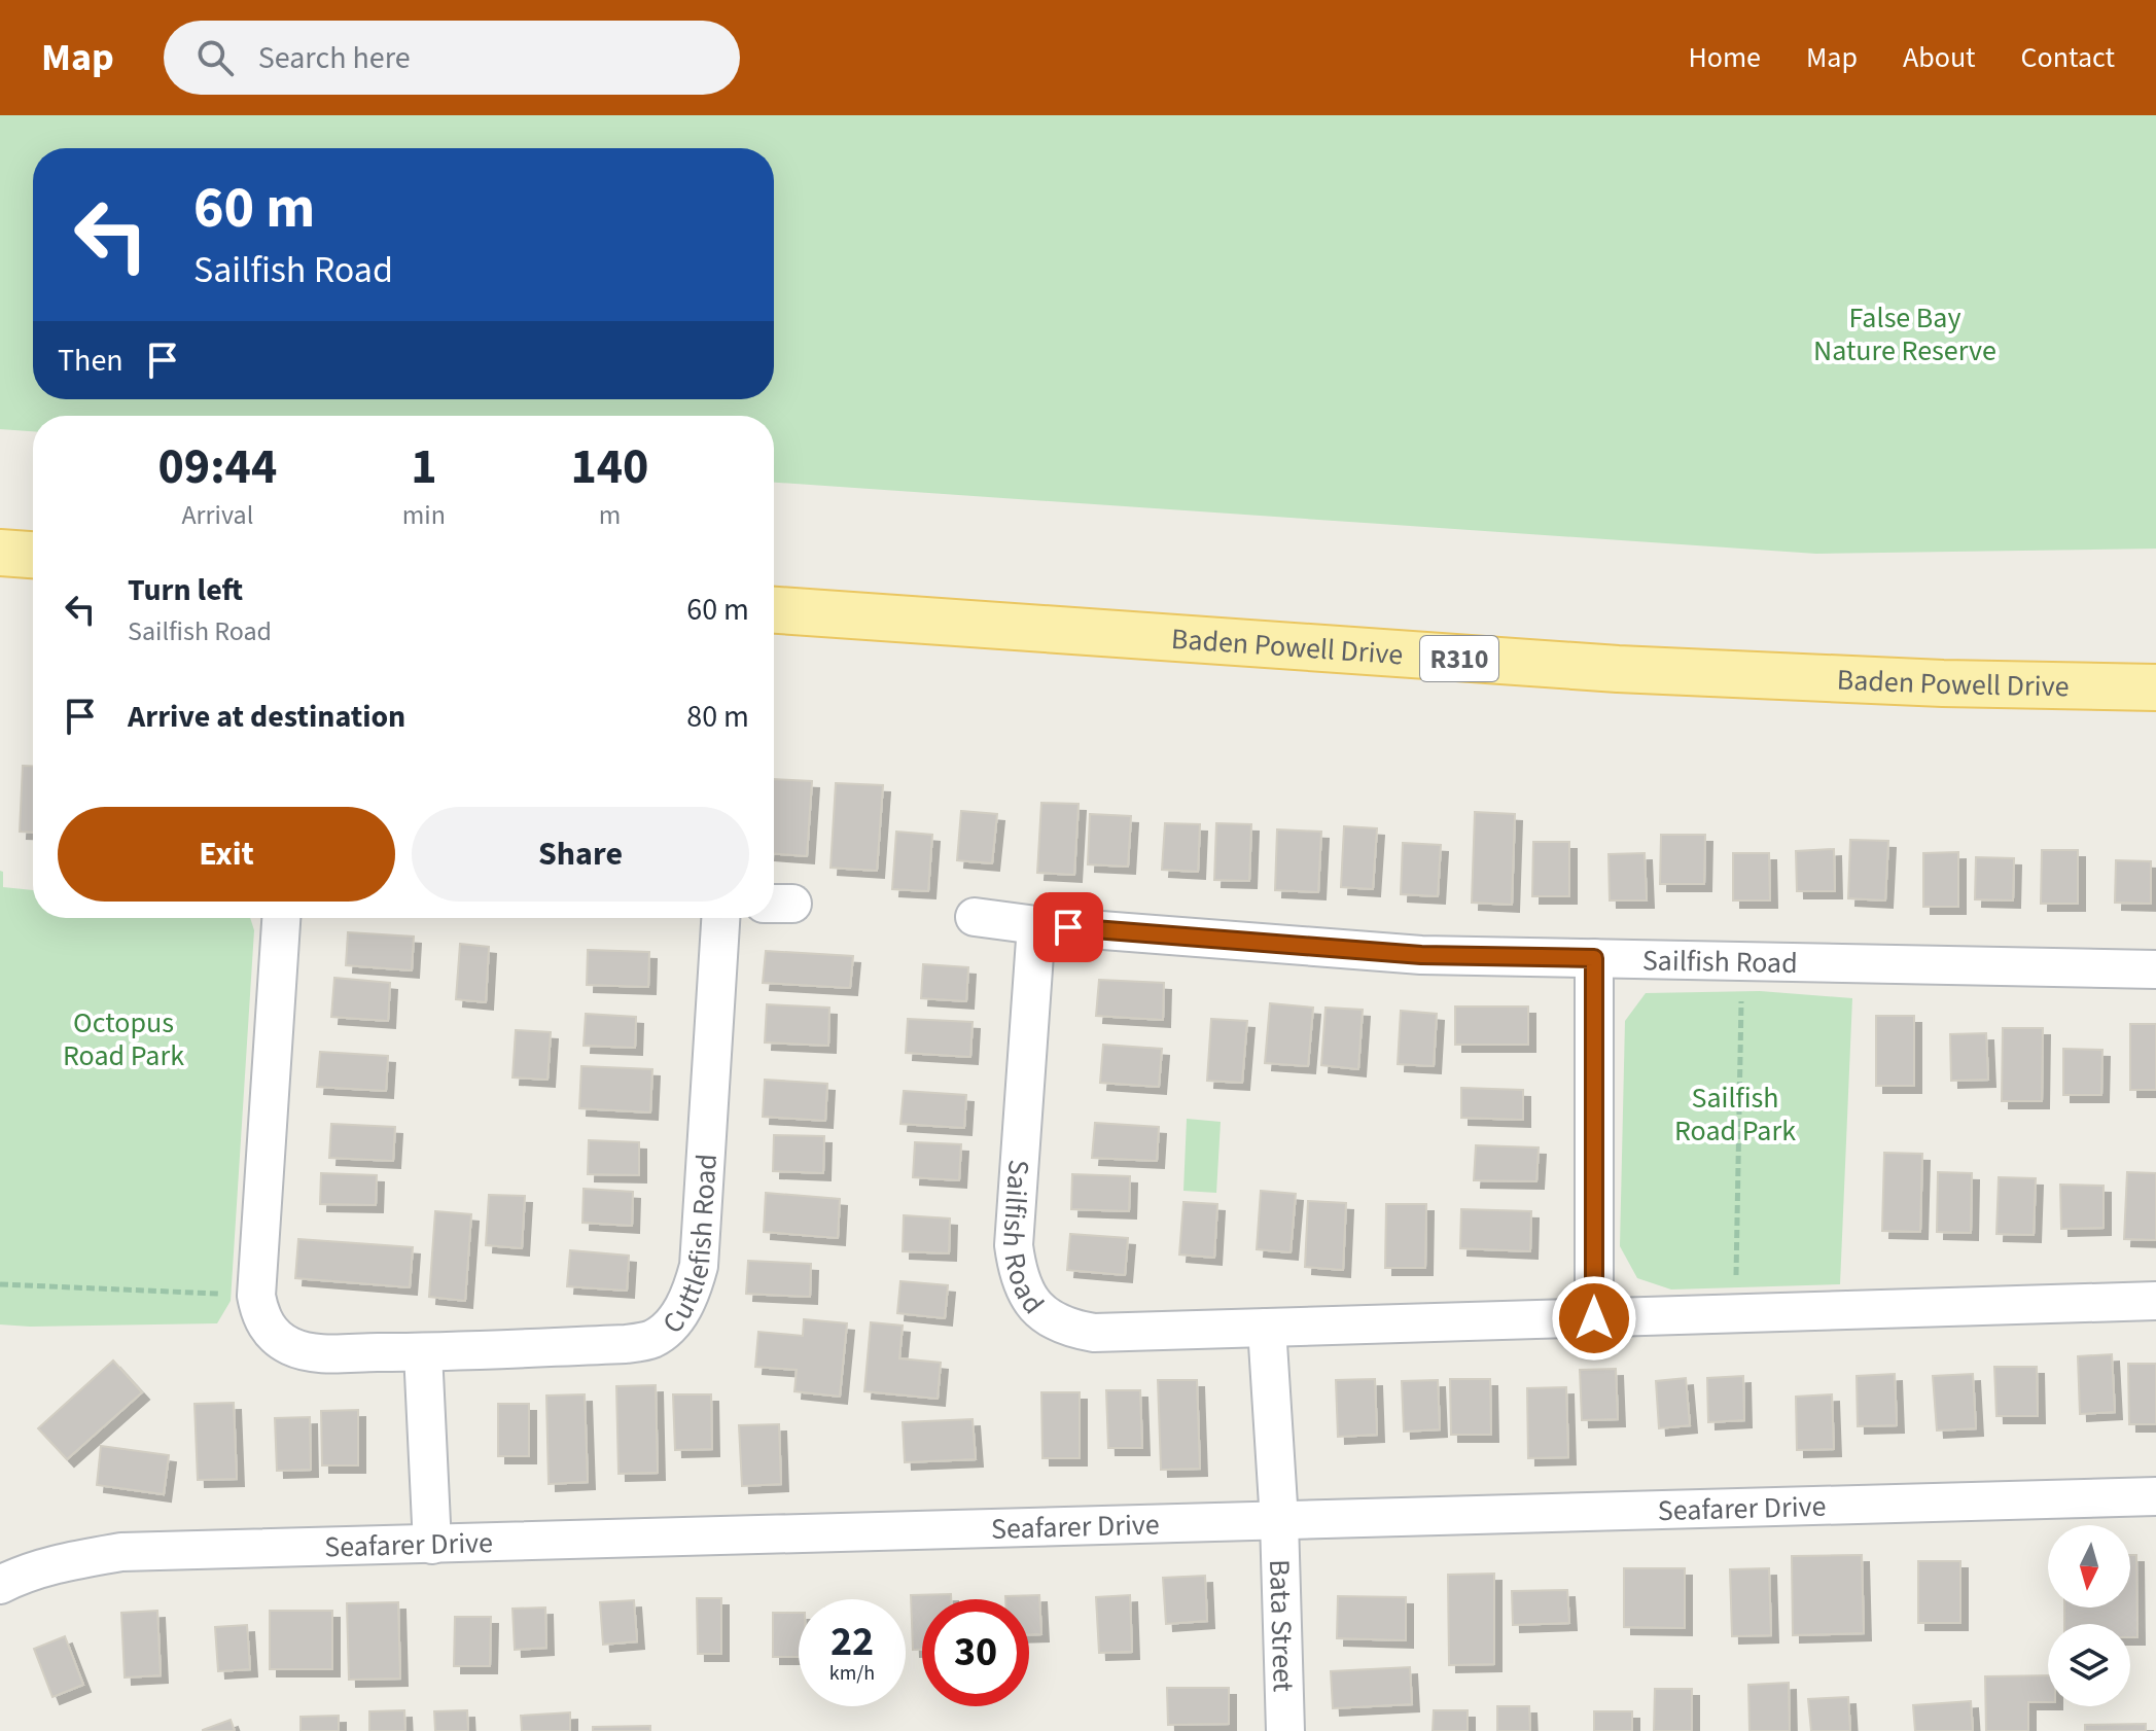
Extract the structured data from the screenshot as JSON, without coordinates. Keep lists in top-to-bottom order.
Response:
{
  "streets": {
    "main road": ["Baden Powell Drive", "R310"],
    "street": [
      "Sailfish Road",
      "Cuttlefish Road",
      "Seafarer Drive",
      "Bata Street"
    ]
  },
  "crossings": [
    ["Seafarer Drive", "Bata Street"]
  ],
  "parks": ["False Bay Nature Reserve", "Octopus Road Park", "Sailfish Road Park"],
  "north": "bottom",
  "page": {
    "header": "Map",
    "search": "Search here",
    "nav": [
      "Home",
      "Map",
      "About",
      "Contact"
    ],
    "turn": ["60 m", "Sailfish Road"],
    "then": "Then",
    "eta": [
      "09:44",
      "Arrival",
      "1",
      "min",
      "140",
      "m"
    ],
    "list": [
      {
        "name": "Turn left",
        "note": "Sailfish Road",
        "value": "60 m"
      },
      {
        "name": "Arrive at destination",
        "value": "80 m"
      }
    ],
    "buttons": ["Exit", "Share"],
    "speed": "22 km/h",
    "limit": "30"
  }
}
